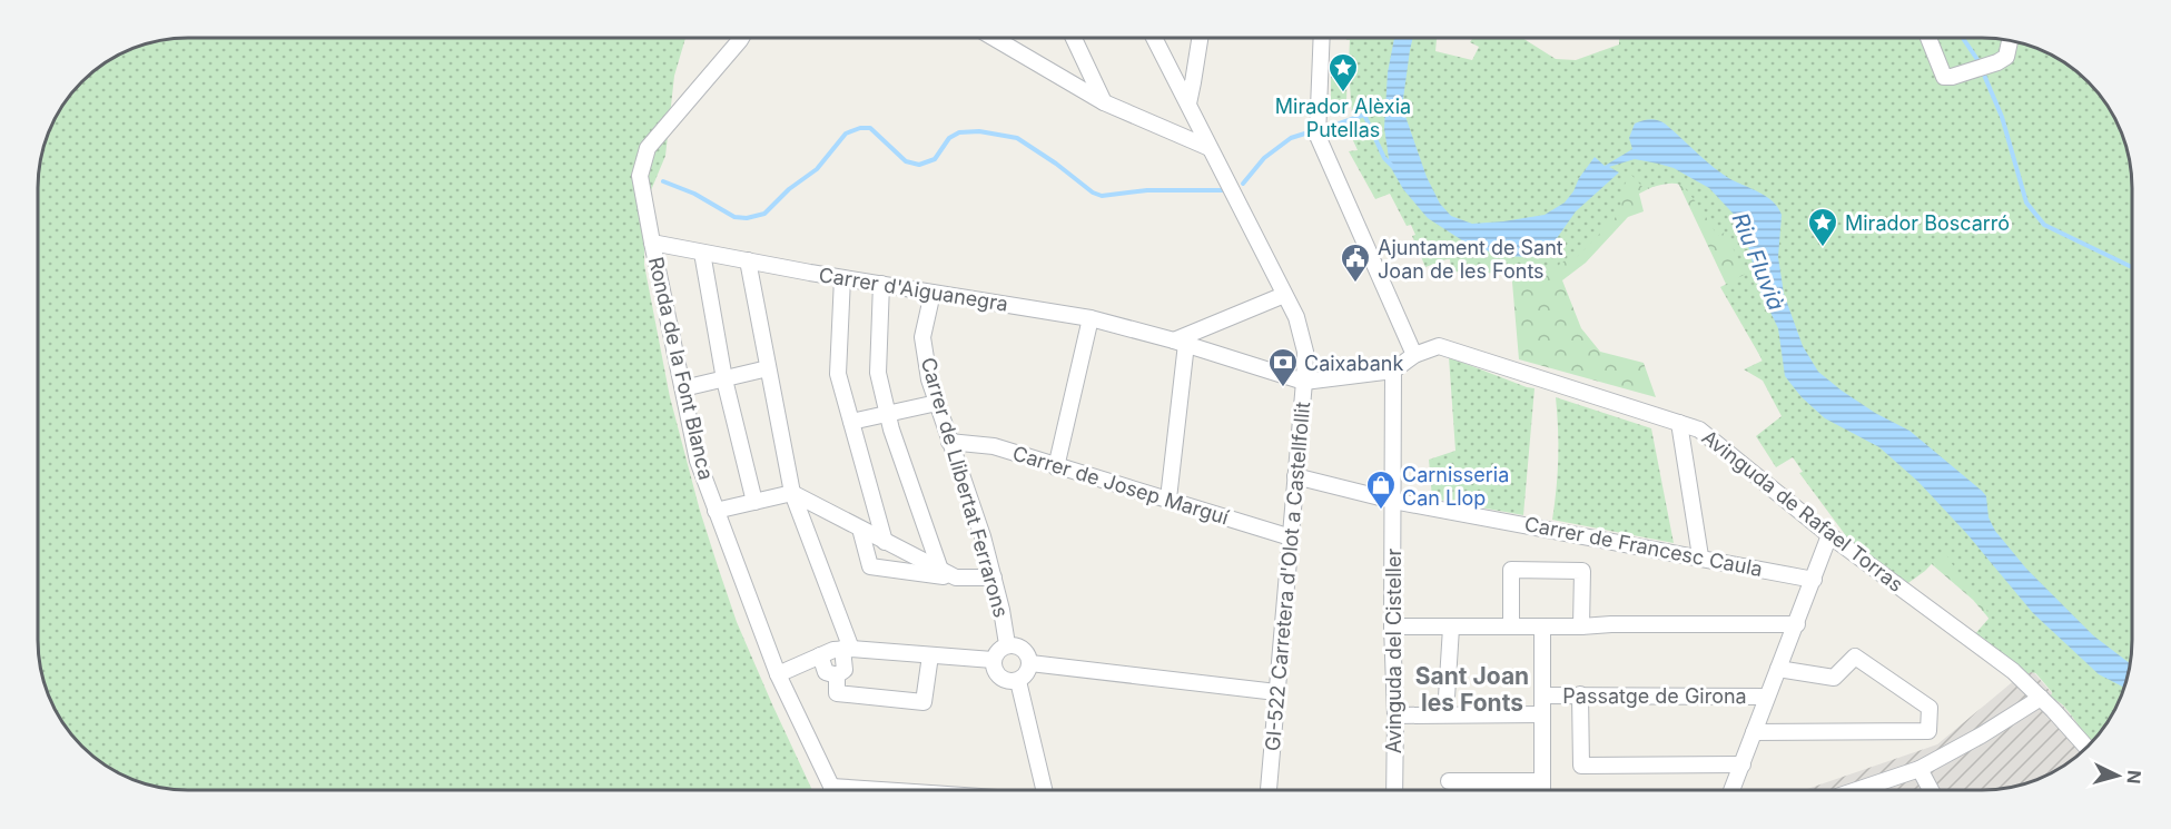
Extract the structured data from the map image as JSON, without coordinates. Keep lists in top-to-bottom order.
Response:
{
  "streets": {
    "street": [
      "Carrer d'Aiguanegra",
      "Ronda de la Font Blanca",
      "Carrer de Josep Marguí",
      "Carrer de Llibertat Ferrarons",
      "Avinguda de Rafael Torras",
      "Carrer de Francesc Caula",
      "GI-522 Carretera d'Olot a Castellfollit",
      "Avinguda del Cisteller",
      "Passatge de Girona"
    ]
  },
  "crossings": [
    ["Carrer d'Aiguanegra", "Ronda de la Font Blanca"],
    ["Carrer d'Aiguanegra", "Carrer de Llibertat Ferrarons"],
    ["Carrer d'Aiguanegra", "GI-522 Carretera d'Olot a Castellfollit"],
    ["Carrer de Josep Marguí", "Carrer de Llibertat Ferrarons"],
    ["Carrer de Josep Marguí", "GI-522 Carretera d'Olot a Castellfollit"],
    ["Avinguda de Rafael Torras", "Avinguda del Cisteller"],
    ["Carrer de Francesc Caula", "GI-522 Carretera d'Olot a Castellfollit"],
    ["Carrer de Francesc Caula", "Avinguda del Cisteller"]
  ],
  "districts": ["Sant Joan les Fonts"],
  "water": ["Riu Fluvià"],
  "places": {
    "place": ["Mirador Alèxia Putellas", "Mirador Boscarró"],
    "public building": ["Ajuntament de Sant Joan de les Fonts"],
    "bank": ["Caixabank"],
    "shop": ["Carnisseria Can Llop"]
  },
  "north": "right"
}
